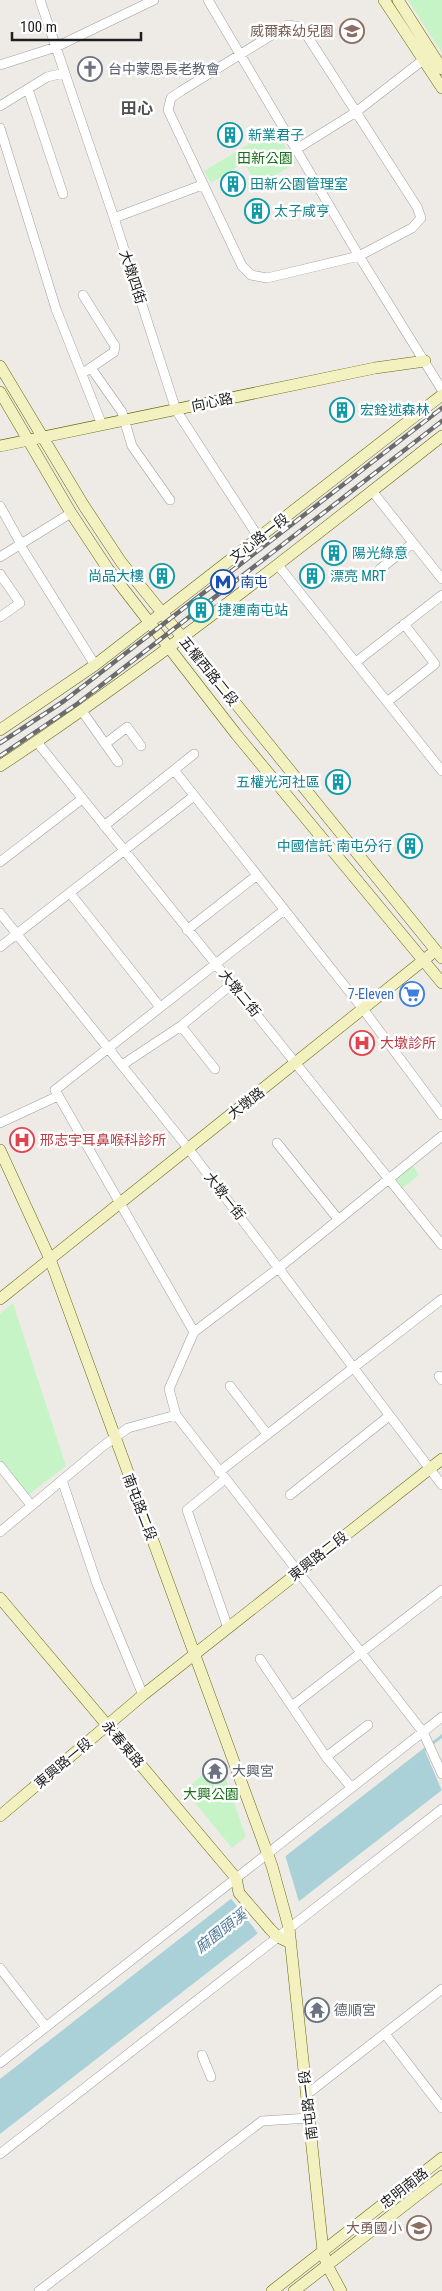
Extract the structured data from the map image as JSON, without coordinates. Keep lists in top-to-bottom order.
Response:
{
  "streets": {
    "main road": [
      "向心路",
      "文心路一段",
      "五權西路二段",
      "大墩路",
      "南屯路二段",
      "東興路二段",
      "永春東路",
      "東興路一段",
      "南屯路一段",
      "忠明南路"
    ],
    "street": ["大墩四街", "大墩二街", "大墩一街"]
  },
  "crossings": [
    ["大墩四街", "向心路"],
    ["大墩四街", "文心路一段"],
    ["向心路", "五權西路二段"],
    ["文心路一段", "五權西路二段"],
    ["五權西路二段", "大墩路"],
    ["大墩二街", "大墩路"],
    ["大墩路", "大墩一街"],
    ["大墩路", "南屯路二段"],
    ["大墩一街", "東興路二段"],
    ["南屯路二段", "東興路二段"],
    ["南屯路二段", "東興路一段"],
    ["南屯路二段", "南屯路一段"],
    ["東興路二段", "東興路一段"],
    ["永春東路", "東興路一段"],
    ["南屯路一段", "忠明南路"]
  ],
  "districts": ["田心"],
  "water": ["麻園頭溪"],
  "parks": ["田新公園", "大興公園"],
  "places": {
    "school or university": ["威爾森幼兒園", "大勇國小"],
    "church": ["台中蒙恩長老教會"],
    "building": [
      "新業君子",
      "田新公園管理室",
      "太子咸亨",
      "宏銓述森林",
      "陽光綠意",
      "尚品大樓",
      "漂亮 MRT",
      "捷運南屯站",
      "五權光河社區",
      "中國信託 南屯分行"
    ],
    "metro station": ["南屯"],
    "supermarket": ["7-Eleven"],
    "hospital": ["大墩診所", "邢志宇耳鼻喉科診所"],
    "temple": ["大興宮", "德順宮"]
  },
  "scale_bar": "100 m"
}
